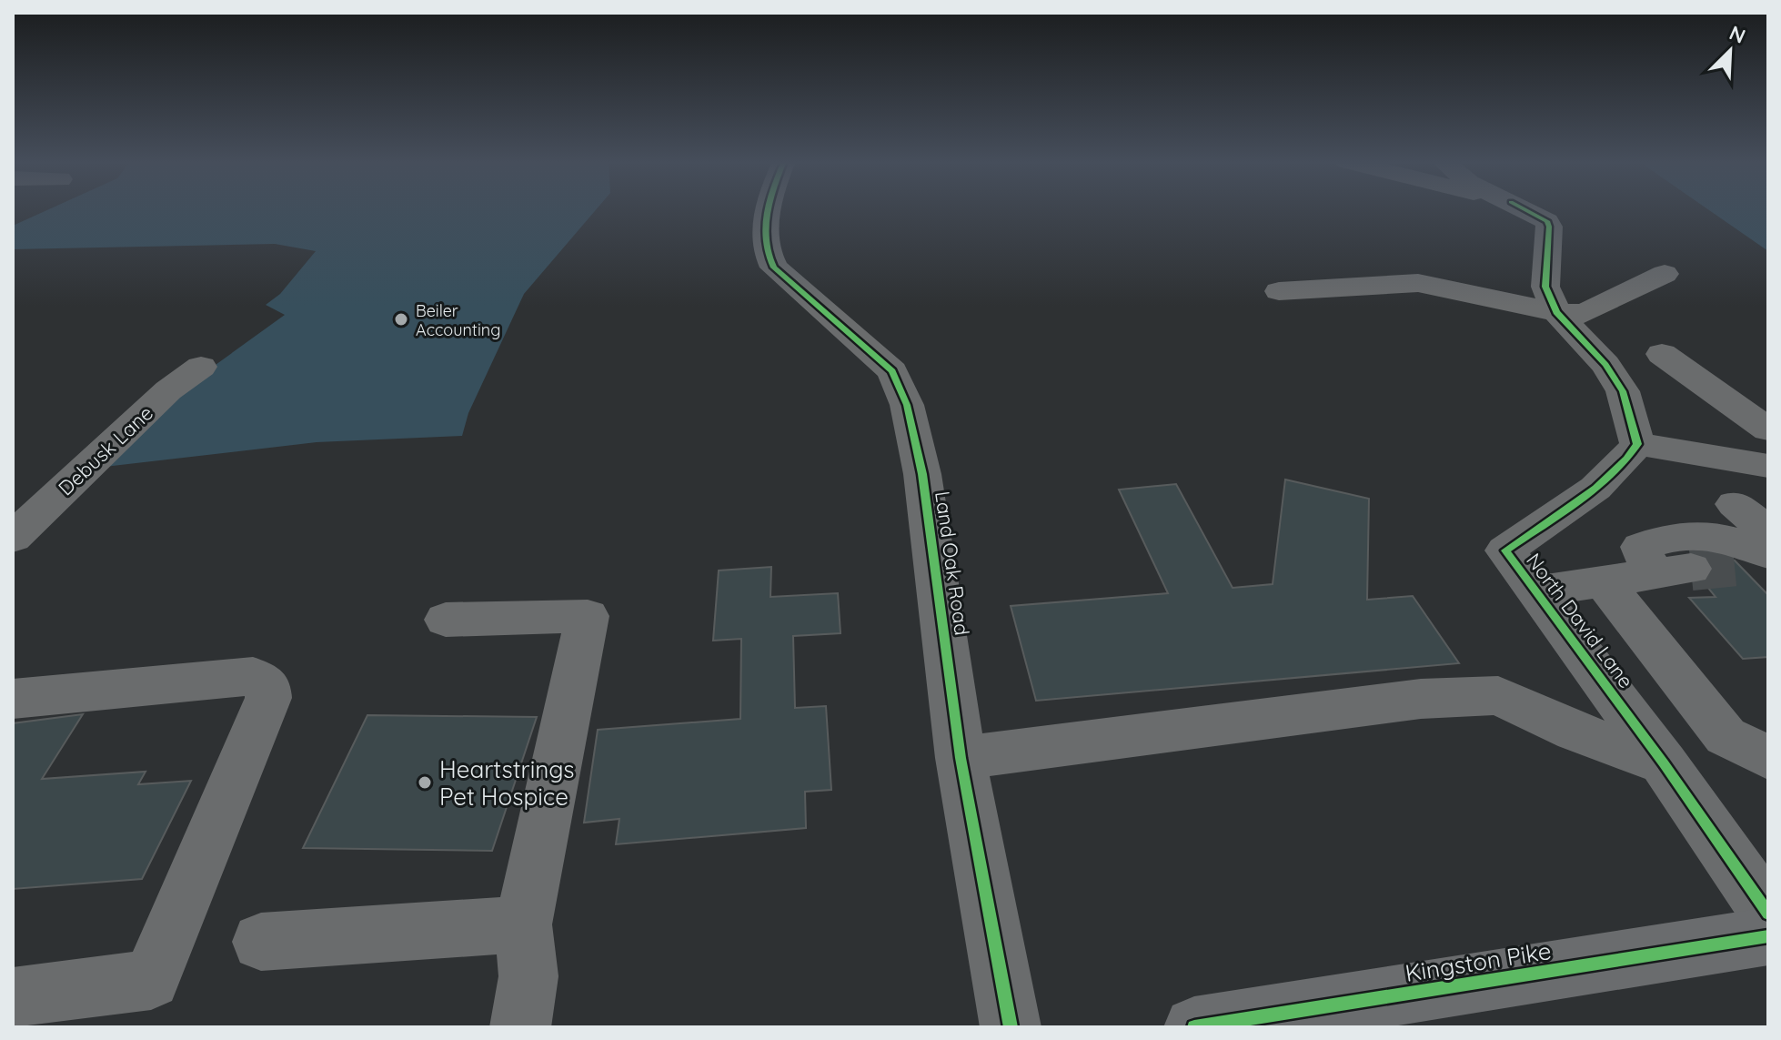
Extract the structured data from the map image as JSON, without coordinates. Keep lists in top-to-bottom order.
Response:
{
  "streets": {
    "main road": ["Kingston Pike"],
    "street": ["Debusk Lane", "Land Oak Road", "North David Lane"]
  },
  "places": ["Beiler Accounting", "Heartstrings Pet Hospice"],
  "north": "top right"
}
